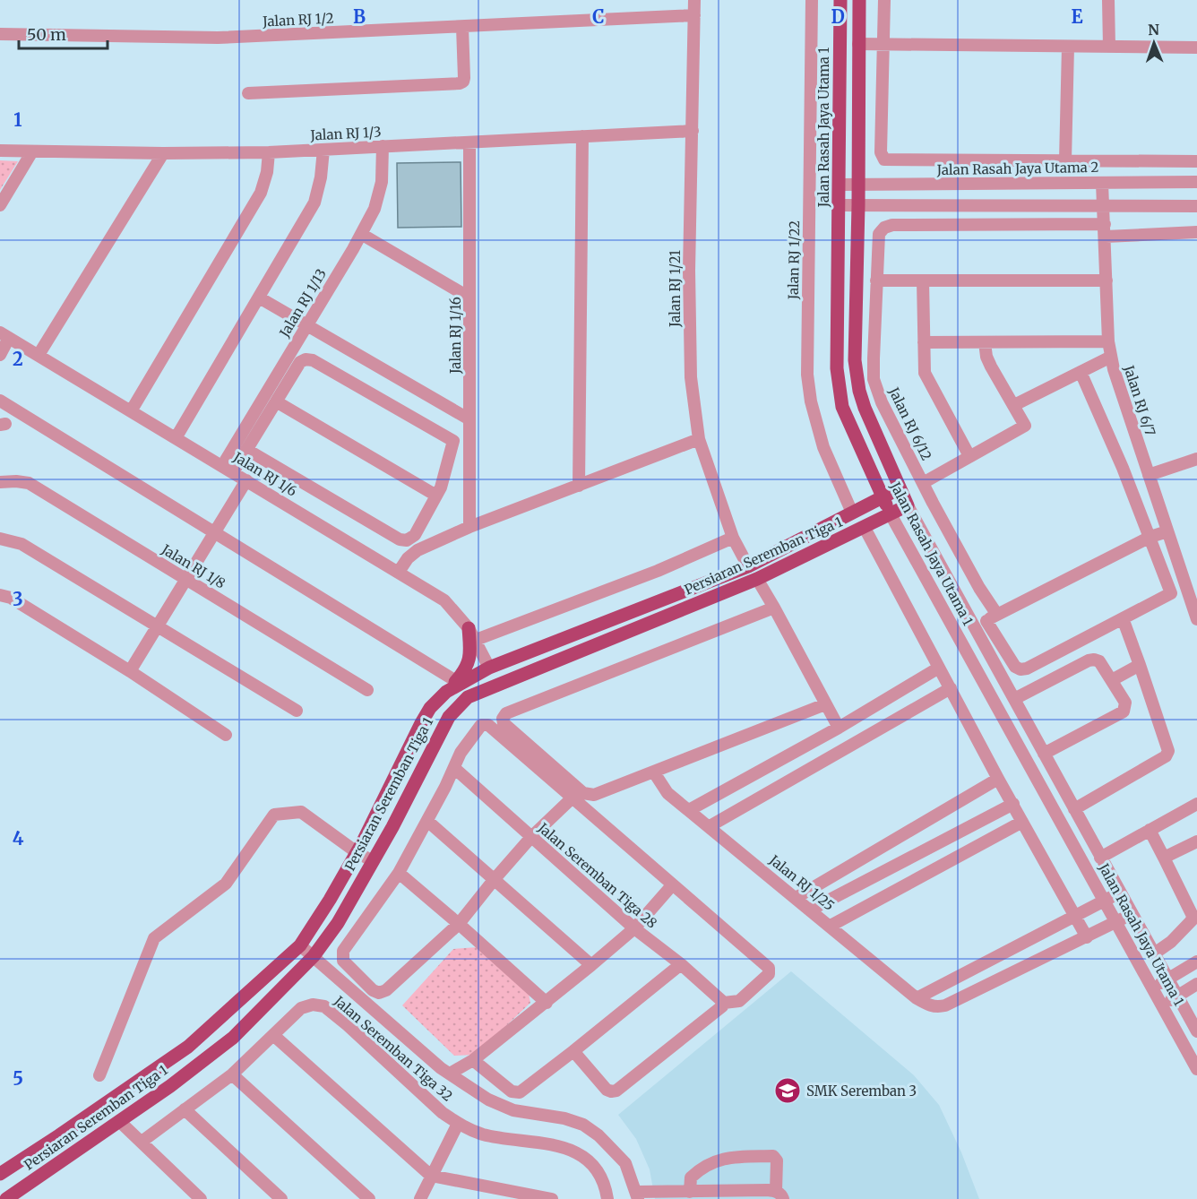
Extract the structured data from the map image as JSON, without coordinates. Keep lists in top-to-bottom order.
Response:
{
  "streets": {
    "main road": ["Jalan Rasah Jaya Utama 1", "Persiaran Seremban Tiga 1"],
    "street": [
      "Jalan RJ 1/2",
      "Jalan RJ 1/3",
      "Jalan Rasah Jaya Utama 2",
      "Jalan RJ 1/22",
      "Jalan RJ 1/21",
      "Jalan RJ 1/13",
      "Jalan RJ 1/16",
      "Jalan RJ 6/7",
      "Jalan RJ 6/12",
      "Jalan RJ 1/6",
      "Jalan RJ 1/8",
      "Jalan Seremban Tiga 28",
      "Jalan RJ 1/25",
      "Jalan Seremban Tiga 32"
    ]
  },
  "crossings": [
    ["Jalan RJ 1/2", "Jalan RJ 1/21"],
    ["Jalan Rasah Jaya Utama 1", "Jalan Rasah Jaya Utama 2"],
    ["Jalan Rasah Jaya Utama 1", "Persiaran Seremban Tiga 1"],
    ["Jalan RJ 1/3", "Jalan RJ 1/21"],
    ["Jalan RJ 1/3", "Jalan RJ 1/13"],
    ["Jalan RJ 1/3", "Jalan RJ 1/16"],
    ["Jalan Rasah Jaya Utama 2", "Jalan RJ 6/7"],
    ["Jalan RJ 1/22", "Persiaran Seremban Tiga 1"],
    ["Jalan RJ 1/21", "Persiaran Seremban Tiga 1"],
    ["Jalan RJ 1/13", "Jalan RJ 1/6"],
    ["Jalan RJ 6/7", "Jalan RJ 6/12"],
    ["Jalan RJ 1/6", "Persiaran Seremban Tiga 1"]
  ],
  "places": {
    "school or university": ["SMK Seremban 3"]
  },
  "scale_bar": "50 m",
  "north": "top",
  "grid": {
    "columns": [
      "B",
      "C",
      "D",
      "E"
    ],
    "rows": [
      "1",
      "2",
      "3",
      "4",
      "5"
    ]
  }
}
